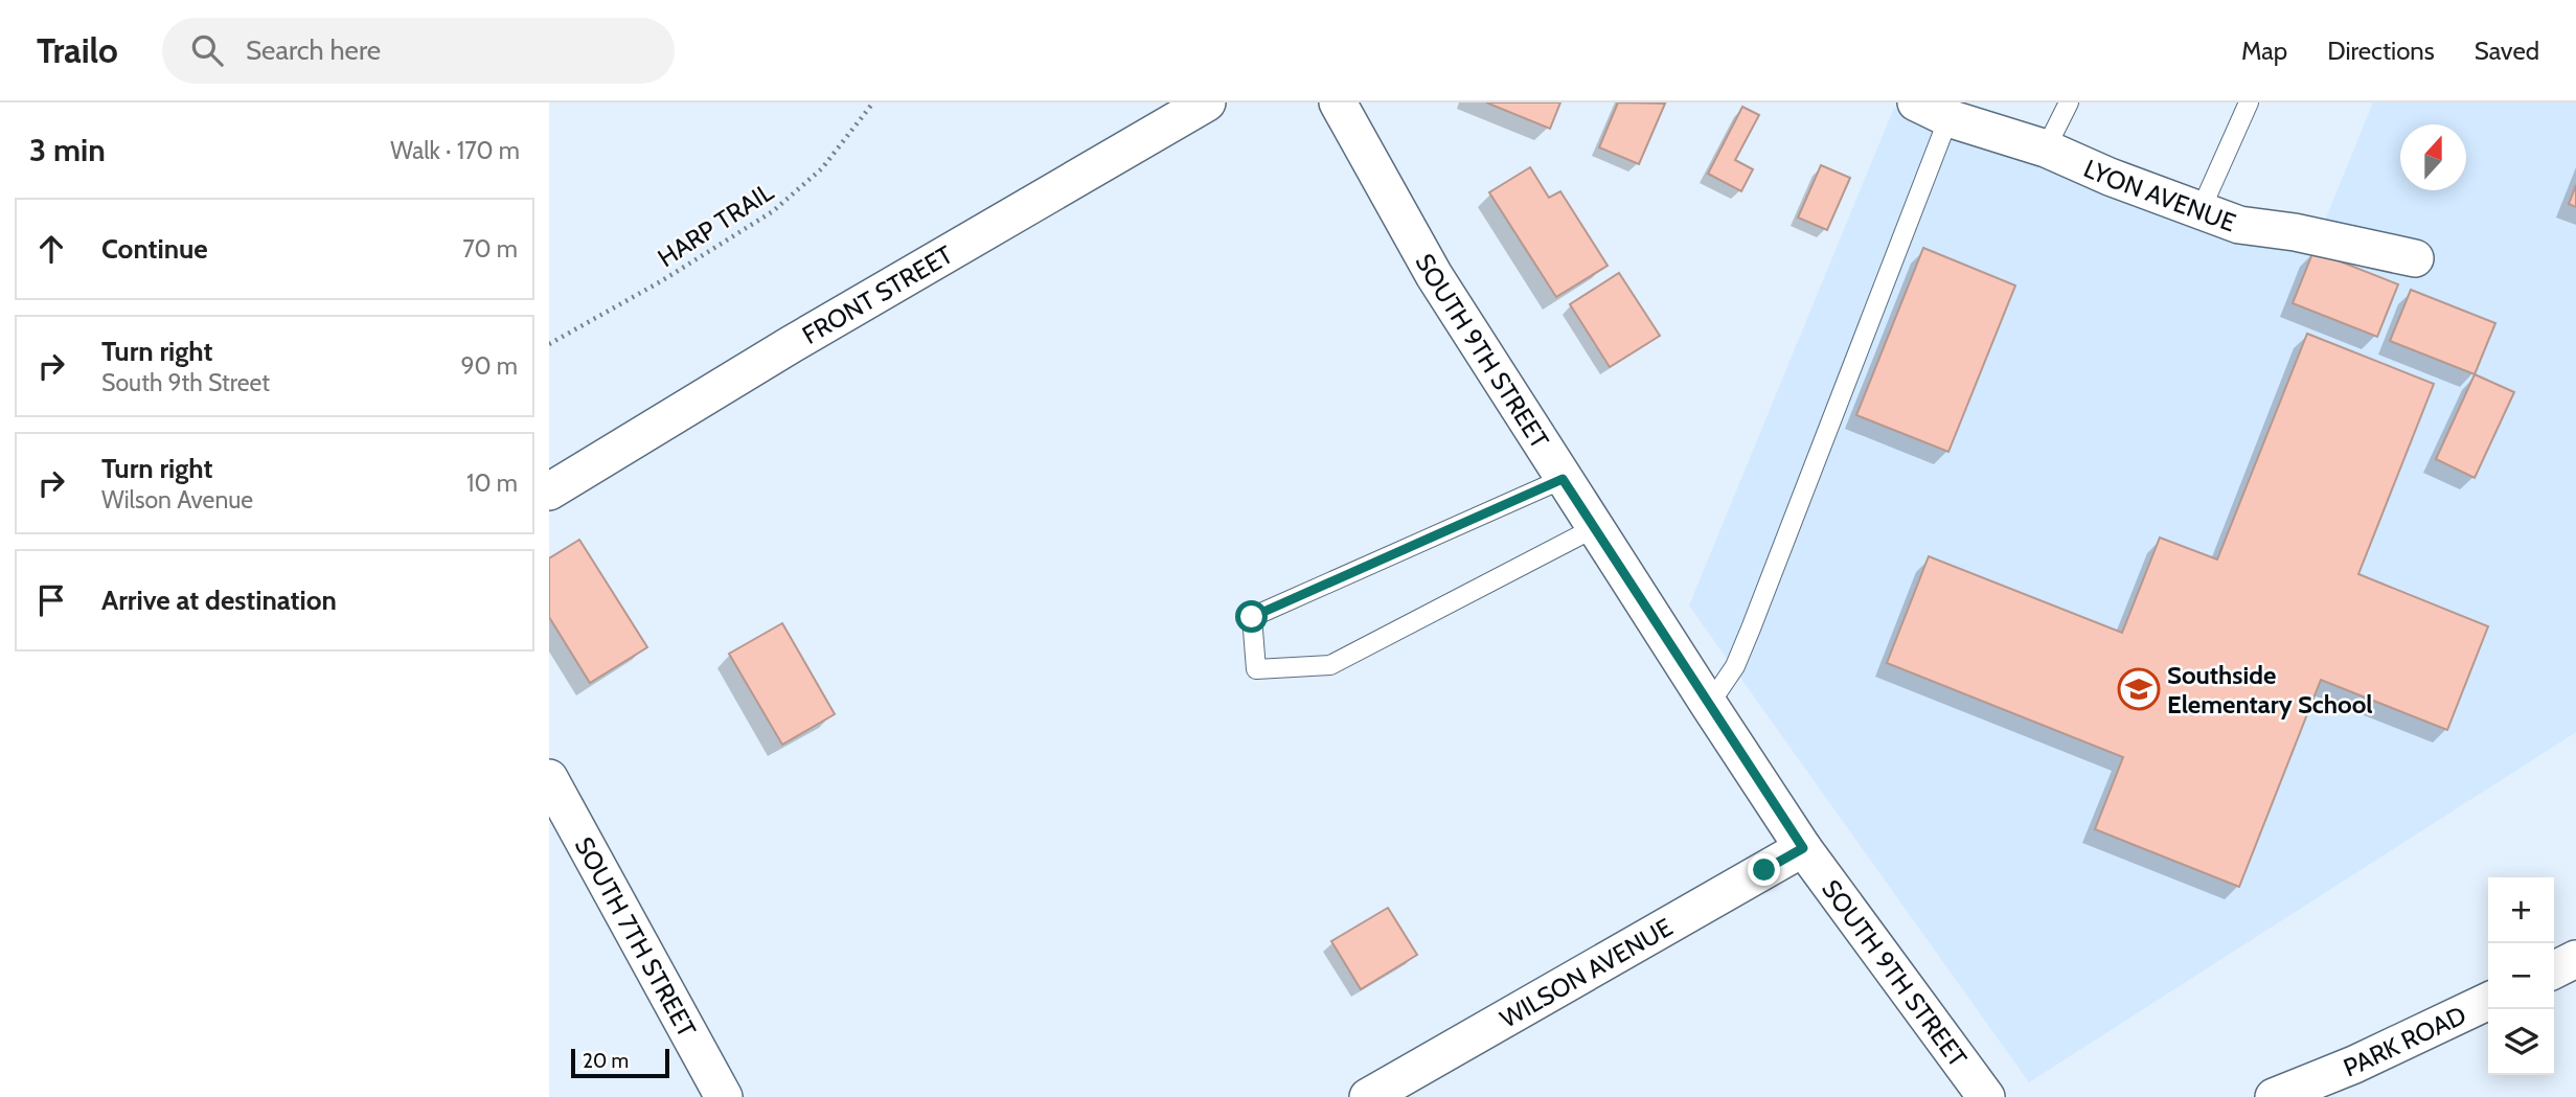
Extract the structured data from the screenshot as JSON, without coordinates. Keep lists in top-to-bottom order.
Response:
{
  "streets": {
    "street": [
      "LYON AVENUE",
      "FRONT STREET",
      "SOUTH 9TH STREET",
      "SOUTH 7TH STREET",
      "WILSON AVENUE",
      "PARK ROAD"
    ],
    "path": ["HARP TRAIL"]
  },
  "crossings": [
    ["SOUTH 9TH STREET", "WILSON AVENUE"]
  ],
  "places": {
    "school or university": ["Southside Elementary School"]
  },
  "scale_bar": "20 m",
  "north": "top",
  "page": {
    "header": "Trailo",
    "search": "Search here",
    "nav": ["Map", "Directions", "Saved"],
    "heading": ["3 min", "Walk · 170 m"],
    "list": [
      ["Continue", "70 m"],
      ["Turn right", "South 9th Street", "90 m"],
      ["Turn right", "Wilson Avenue", "10 m"],
      "Arrive at destination"
    ],
    "map_buttons": ["+", "−"],
    "scale": "20 m"
  }
}
